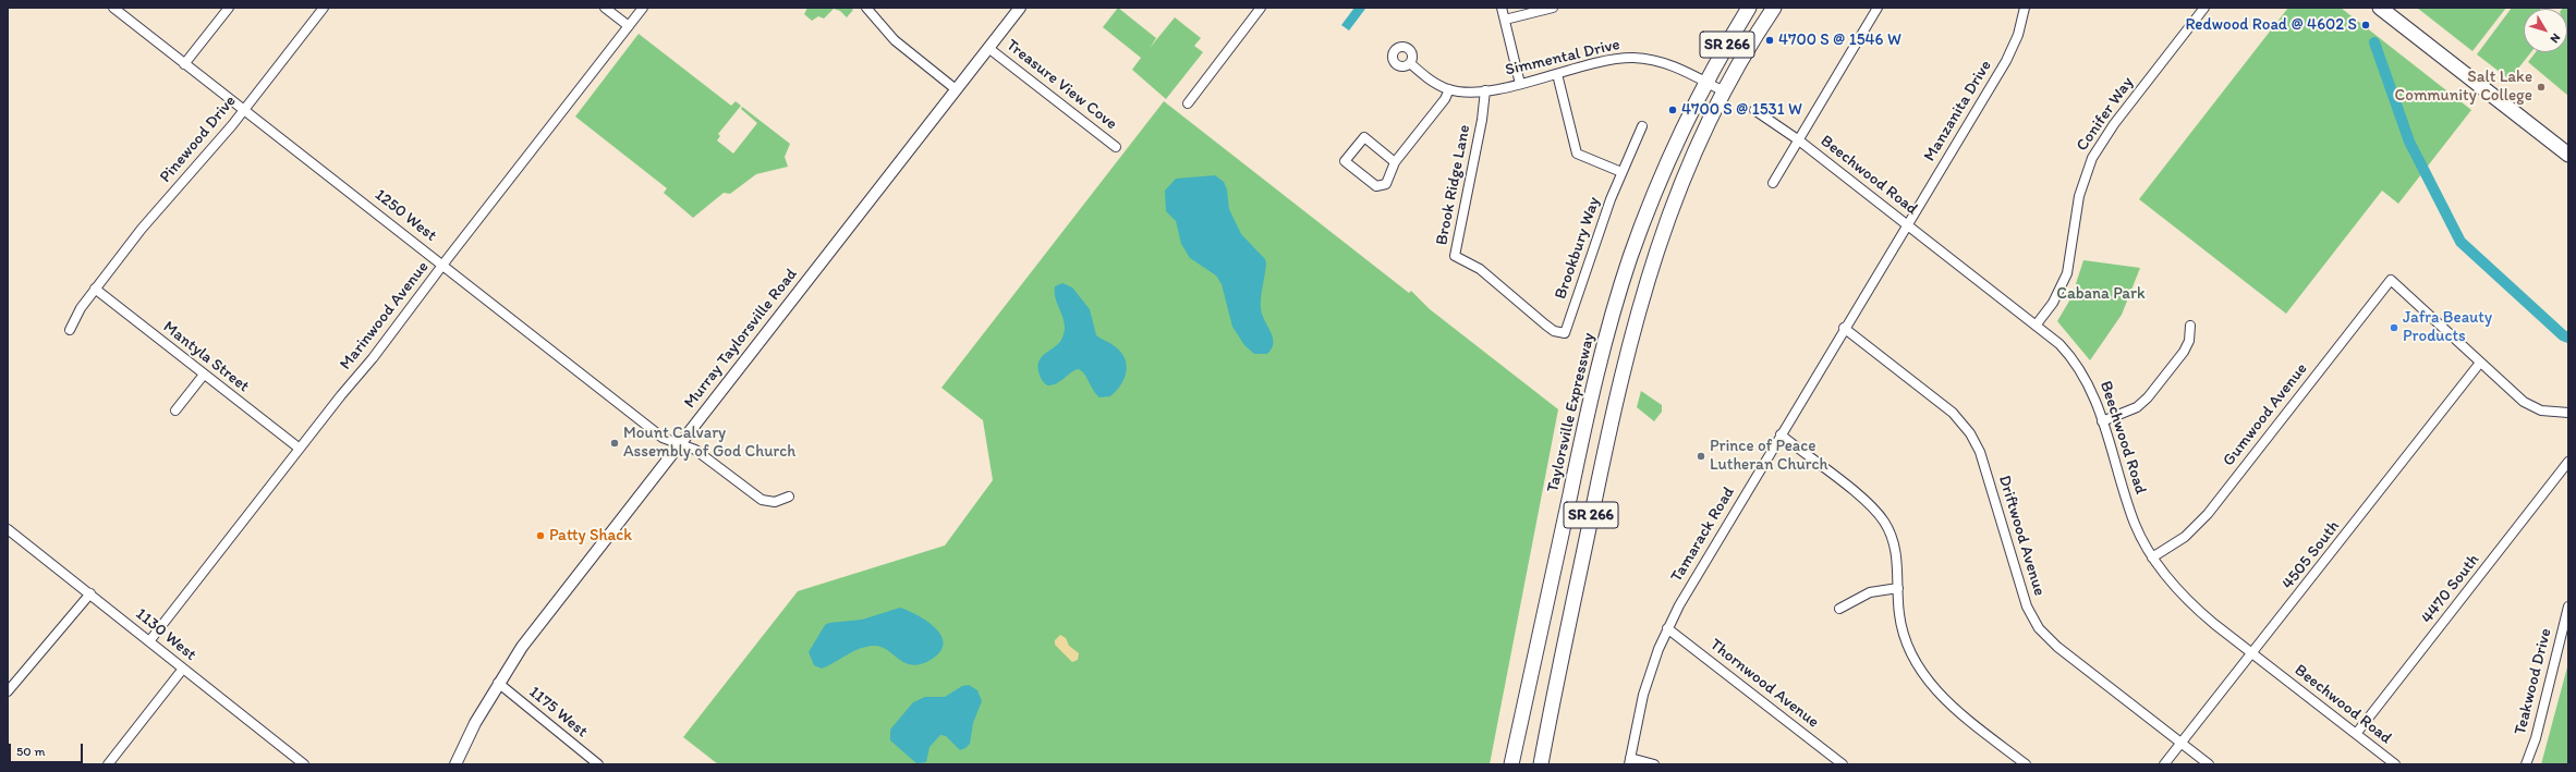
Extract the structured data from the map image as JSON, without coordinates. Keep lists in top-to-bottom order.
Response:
{
  "streets": {
    "main road": ["SR 266", "Taylorsville Expressway"],
    "street": [
      "Simmental Drive",
      "Treasure View Cove",
      "Manzanita Drive",
      "Conifer Way",
      "Pinewood Drive",
      "Beechwood Road",
      "Brook Ridge Lane",
      "1250 West",
      "Brookbury Way",
      "Marinwood Avenue",
      "Murray Taylorsville Road",
      "Mantyla Street",
      "Gumwood Avenue",
      "Tamarack Road",
      "Driftwood Avenue",
      "4505 South",
      "4470 South",
      "1130 West",
      "Teakwood Drive",
      "Thornwood Avenue",
      "1175 West"
    ]
  },
  "crossings": [
    ["SR 266", "Simmental Drive"],
    ["SR 266", "Taylorsville Expressway"],
    ["Simmental Drive", "Brook Ridge Lane"],
    ["Simmental Drive", "Taylorsville Expressway"],
    ["Treasure View Cove", "Murray Taylorsville Road"],
    ["Manzanita Drive", "Beechwood Road"],
    ["Manzanita Drive", "Tamarack Road"],
    ["Conifer Way", "Beechwood Road"],
    ["Pinewood Drive", "1250 West"],
    ["Pinewood Drive", "Mantyla Street"],
    ["Beechwood Road", "Gumwood Avenue"],
    ["Beechwood Road", "Tamarack Road"],
    ["Beechwood Road", "4505 South"],
    ["Beechwood Road", "4470 South"],
    ["Brook Ridge Lane", "Brookbury Way"],
    ["1250 West", "Marinwood Avenue"],
    ["1250 West", "Murray Taylorsville Road"],
    ["Marinwood Avenue", "Mantyla Street"],
    ["Marinwood Avenue", "1130 West"],
    ["Murray Taylorsville Road", "1175 West"],
    ["Gumwood Avenue", "4505 South"],
    ["Tamarack Road", "Driftwood Avenue"],
    ["Tamarack Road", "Thornwood Avenue"],
    ["Driftwood Avenue", "4505 South"]
  ],
  "parks": ["Cabana Park"],
  "places": [
    "Redwood Road @ 4602 S",
    "4700 S @ 1546 W",
    "Salt Lake Community College",
    "4700 S @ 1531 W",
    "Jafra Beauty Products",
    "Mount Calvary Assembly of God Church",
    "Prince of Peace Lutheran Church",
    "Patty Shack"
  ],
  "scale_bar": "50 m",
  "north": "bottom right"
}
